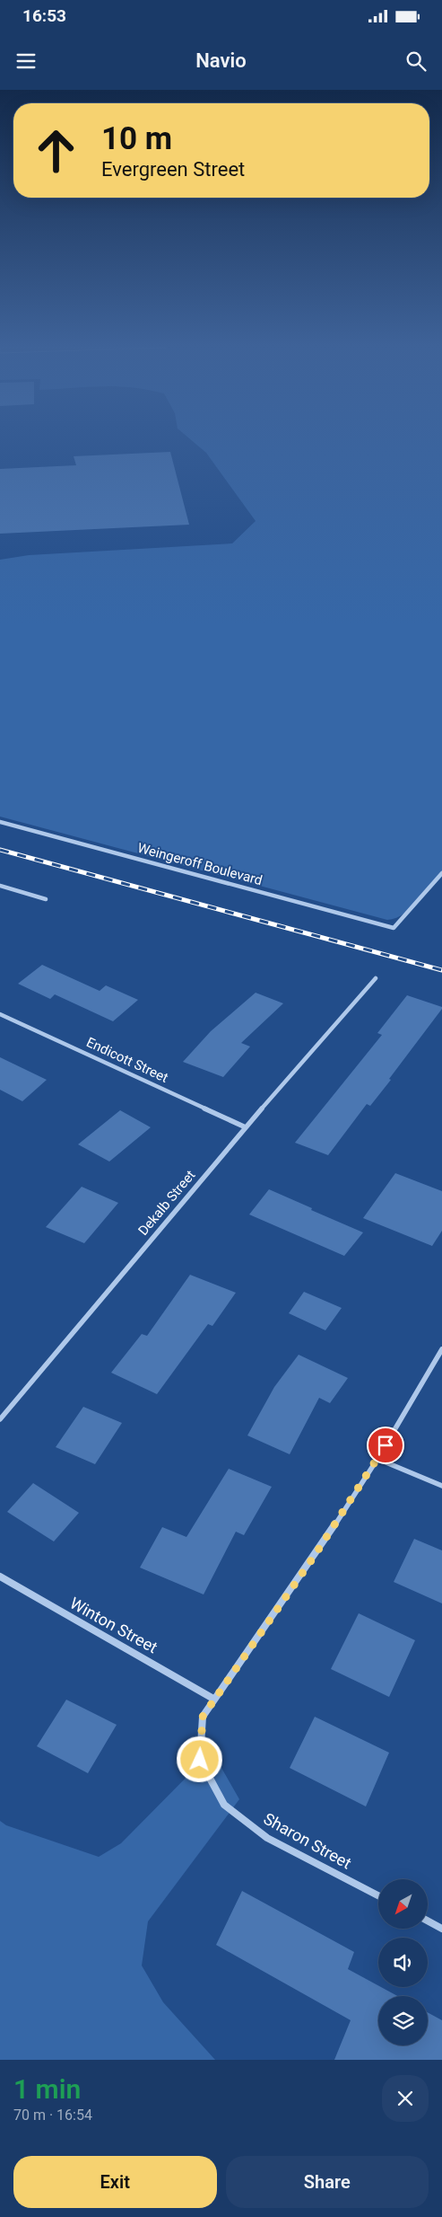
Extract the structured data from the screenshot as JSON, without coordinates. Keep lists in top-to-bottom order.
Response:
{
  "streets": {
    "street": [
      "Weingeroff Boulevard",
      "Endicott Street",
      "Dekalb Street",
      "Winton Street",
      "Sharon Street"
    ]
  },
  "crossings": [
    ["Endicott Street", "Dekalb Street"],
    ["Winton Street", "Sharon Street"]
  ],
  "north": "bottom left",
  "page": {
    "status": "16:53",
    "header": "Navio",
    "turn": ["10 m", "Evergreen Street"],
    "heading": ["1 min", "70 m · 16:54"],
    "buttons": ["Exit", "Share"]
  }
}
